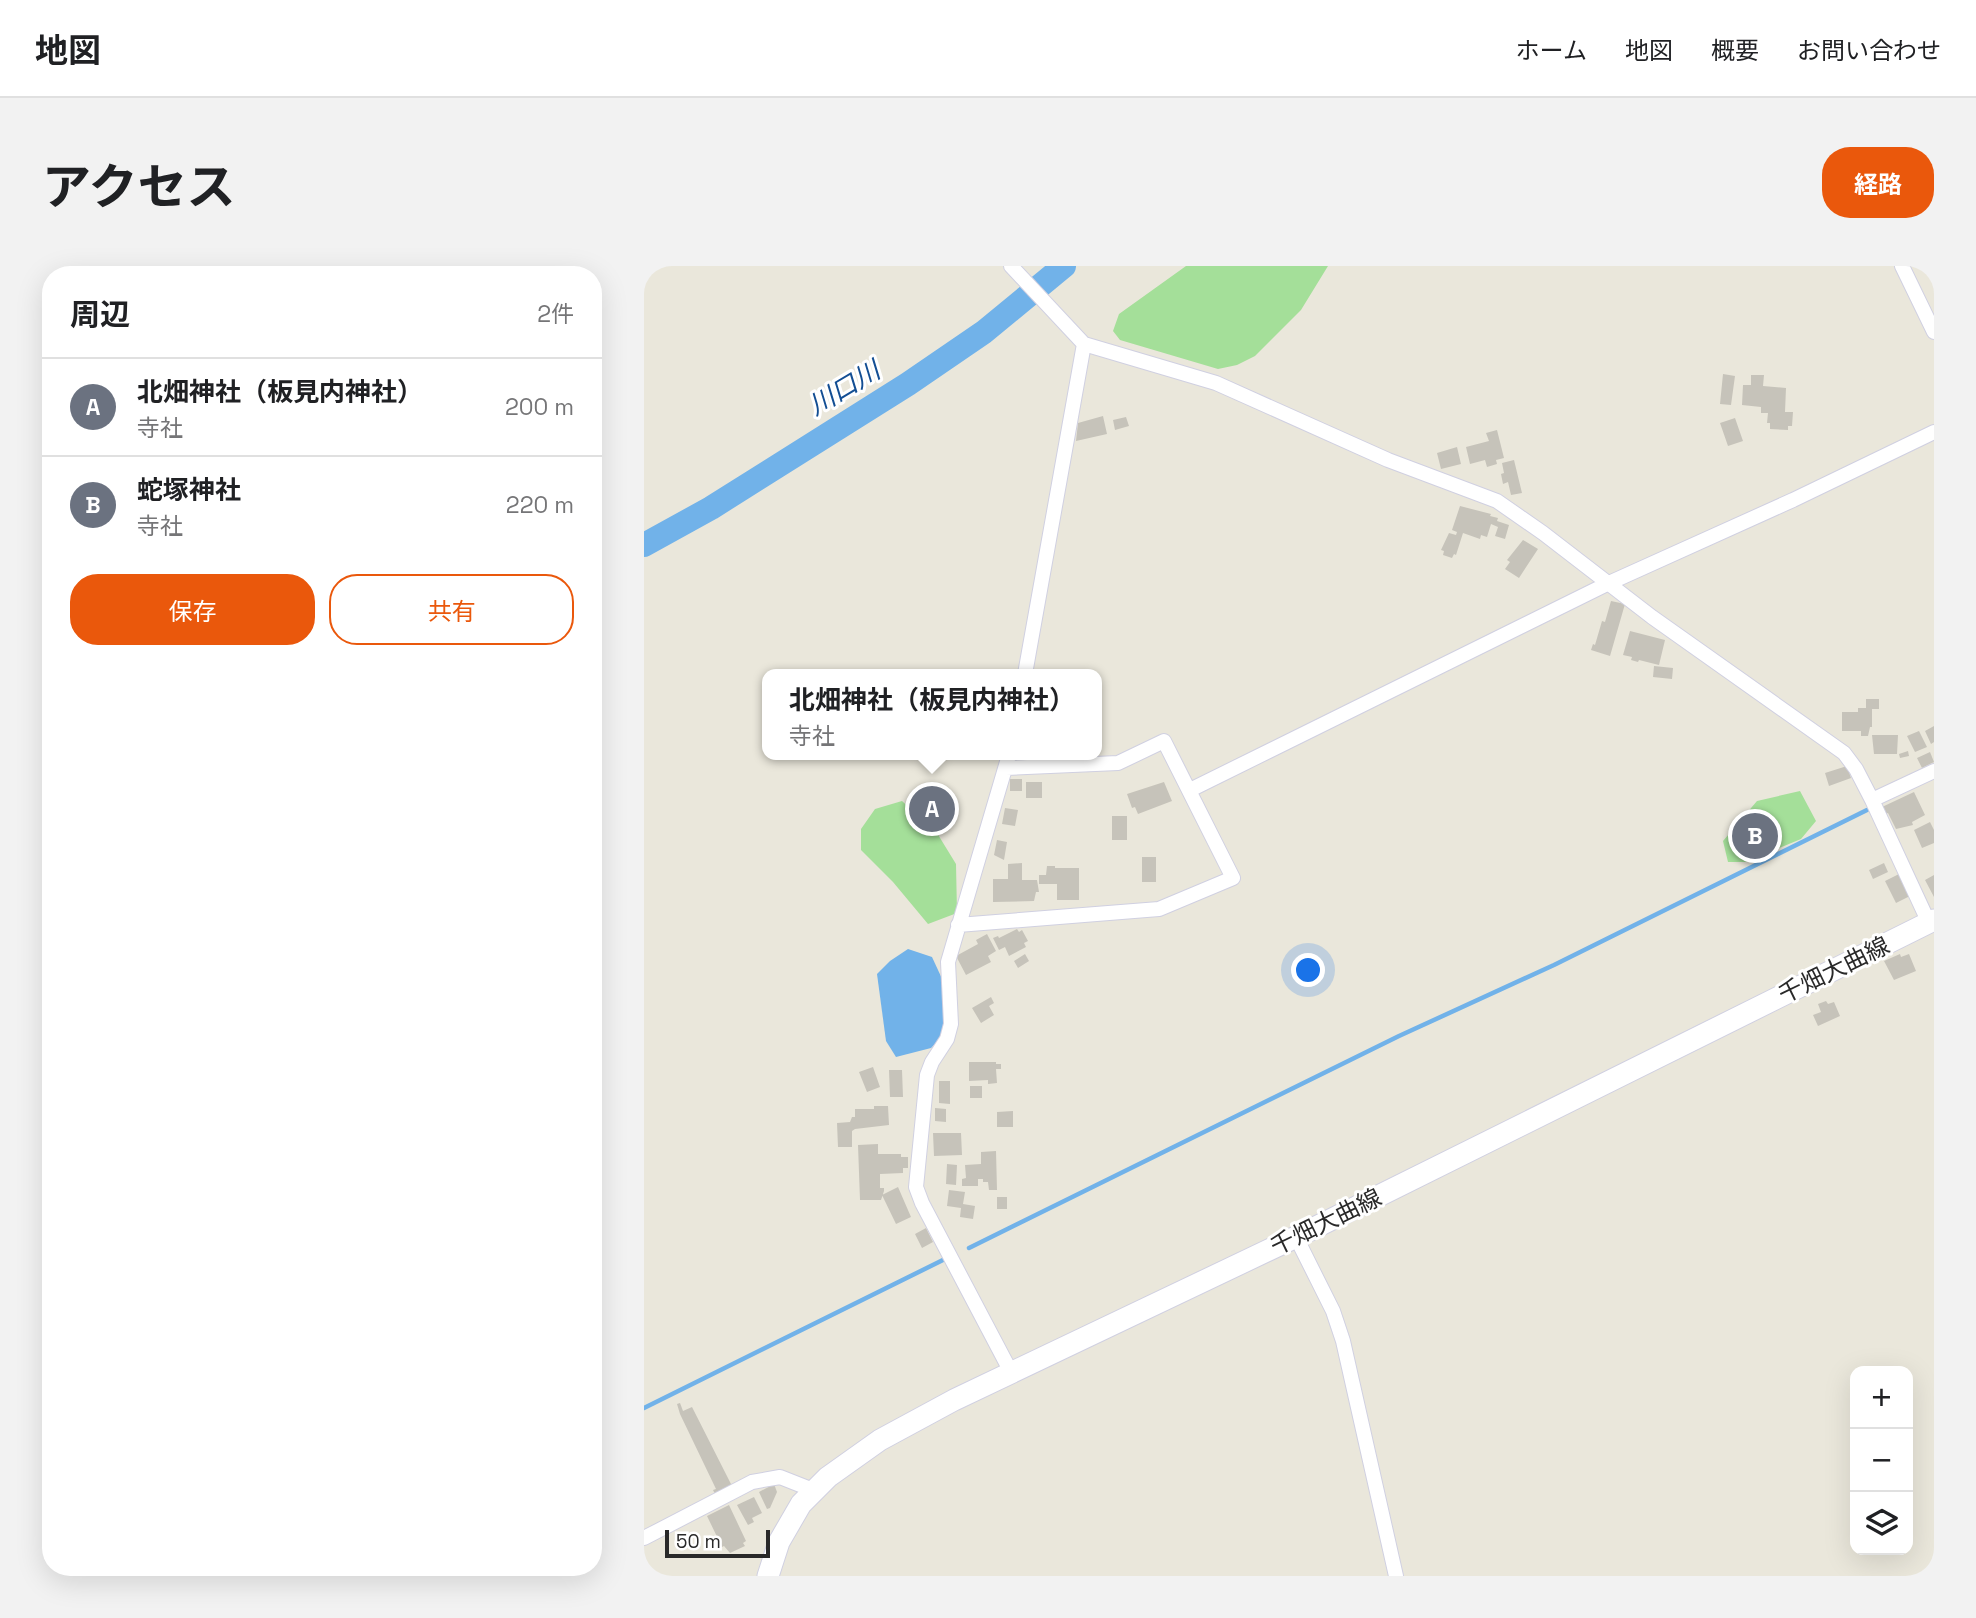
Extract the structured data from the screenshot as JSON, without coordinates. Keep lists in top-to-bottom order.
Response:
{
  "streets": {
    "main road": ["千畑大曲線"]
  },
  "water": ["川口川"],
  "scale_bar": "50 m",
  "page": {
    "header": "地図",
    "nav": [
      "ホーム",
      "地図",
      "概要",
      "お問い合わせ"
    ],
    "title": "アクセス",
    "buttons": [
      "経路",
      ["保存", "共有"]
    ],
    "heading": ["周辺", "2件"],
    "list": [
      {
        "mark": "A",
        "name": "北畑神社（板見内神社）",
        "note": "寺社",
        "value": "200 m"
      },
      {
        "mark": "B",
        "name": "蛇塚神社",
        "note": "寺社",
        "value": "220 m"
      }
    ],
    "popup": ["北畑神社（板見内神社）", "寺社"],
    "pins": ["A", "B"],
    "map_buttons": ["+", "−"],
    "scale": "50 m"
  }
}
